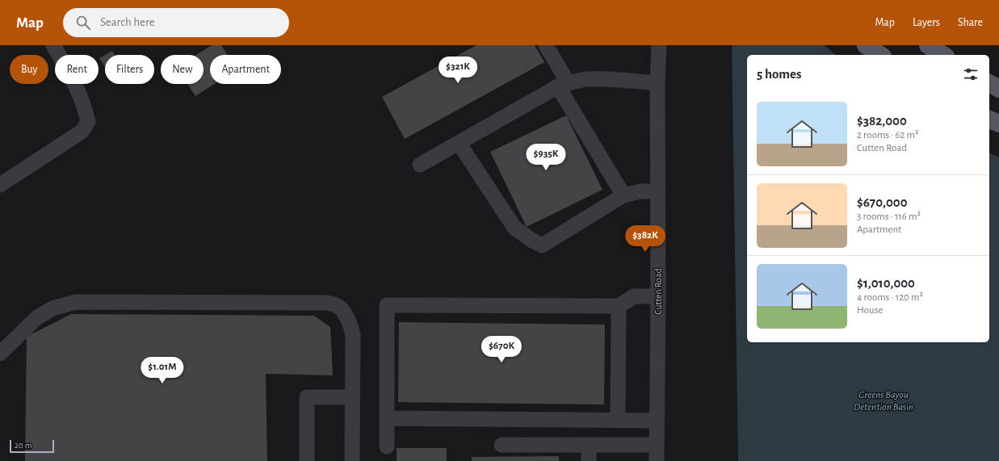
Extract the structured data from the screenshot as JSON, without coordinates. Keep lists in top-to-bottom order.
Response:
{
  "streets": {
    "street": ["Cutten Road"]
  },
  "water": ["Greens Bayou Detention Basin"],
  "scale_bar": "20 m",
  "page": {
    "header": "Map",
    "search": "Search here",
    "nav": ["Map", "Layers", "Share"],
    "chip": [
      "Buy",
      "Rent",
      "Filters",
      "New",
      "Apartment"
    ],
    "heading": "5 homes",
    "price": [
      "$321K",
      "$935K",
      "$382K",
      "$670K",
      "$1.01M"
    ],
    "list": [
      {
        "name": "$382,000",
        "note": "2 rooms · 62 m² · Cutten Road"
      },
      {
        "name": "$670,000",
        "note": "3 rooms · 116 m² · Apartment"
      },
      {
        "name": "$1,010,000",
        "note": "4 rooms · 120 m² · House"
      }
    ],
    "scale": "20 m"
  }
}
